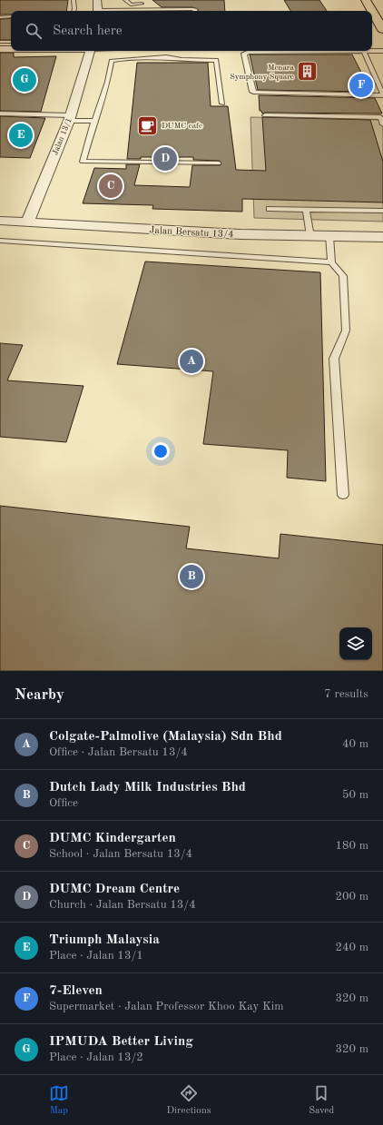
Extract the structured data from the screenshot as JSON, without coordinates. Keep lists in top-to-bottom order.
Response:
{
  "streets": {
    "street": ["Jalan 13/1", "Jalan Bersatu 13/4"]
  },
  "crossings": [
    ["Jalan 13/1", "Jalan Bersatu 13/4"]
  ],
  "places": {
    "building": ["Menara Symphony Square"],
    "cafe": ["DUMC cafe"]
  },
  "page": {
    "search": "Search here",
    "pins": [
      "G",
      "F",
      "E",
      "D",
      "C",
      "A",
      "B"
    ],
    "heading": ["Nearby", "7 results"],
    "list": [
      {
        "mark": "A",
        "name": "Colgate-Palmolive (Malaysia) Sdn Bhd",
        "note": "Office · Jalan Bersatu 13/4",
        "value": "40 m"
      },
      {
        "mark": "B",
        "name": "Dutch Lady Milk Industries Bhd",
        "note": "Office",
        "value": "50 m"
      },
      {
        "mark": "C",
        "name": "DUMC Kindergarten",
        "note": "School · Jalan Bersatu 13/4",
        "value": "180 m"
      },
      {
        "mark": "D",
        "name": "DUMC Dream Centre",
        "note": "Church · Jalan Bersatu 13/4",
        "value": "200 m"
      },
      {
        "mark": "E",
        "name": "Triumph Malaysia",
        "note": "Place · Jalan 13/1",
        "value": "240 m"
      },
      {
        "mark": "F",
        "name": "7-Eleven",
        "note": "Supermarket · Jalan Professor Khoo Kay Kim",
        "value": "320 m"
      },
      {
        "mark": "G",
        "name": "IPMUDA Better Living",
        "note": "Place · Jalan 13/2",
        "value": "320 m"
      }
    ],
    "nav": ["Map", "Directions", "Saved"]
  }
}
